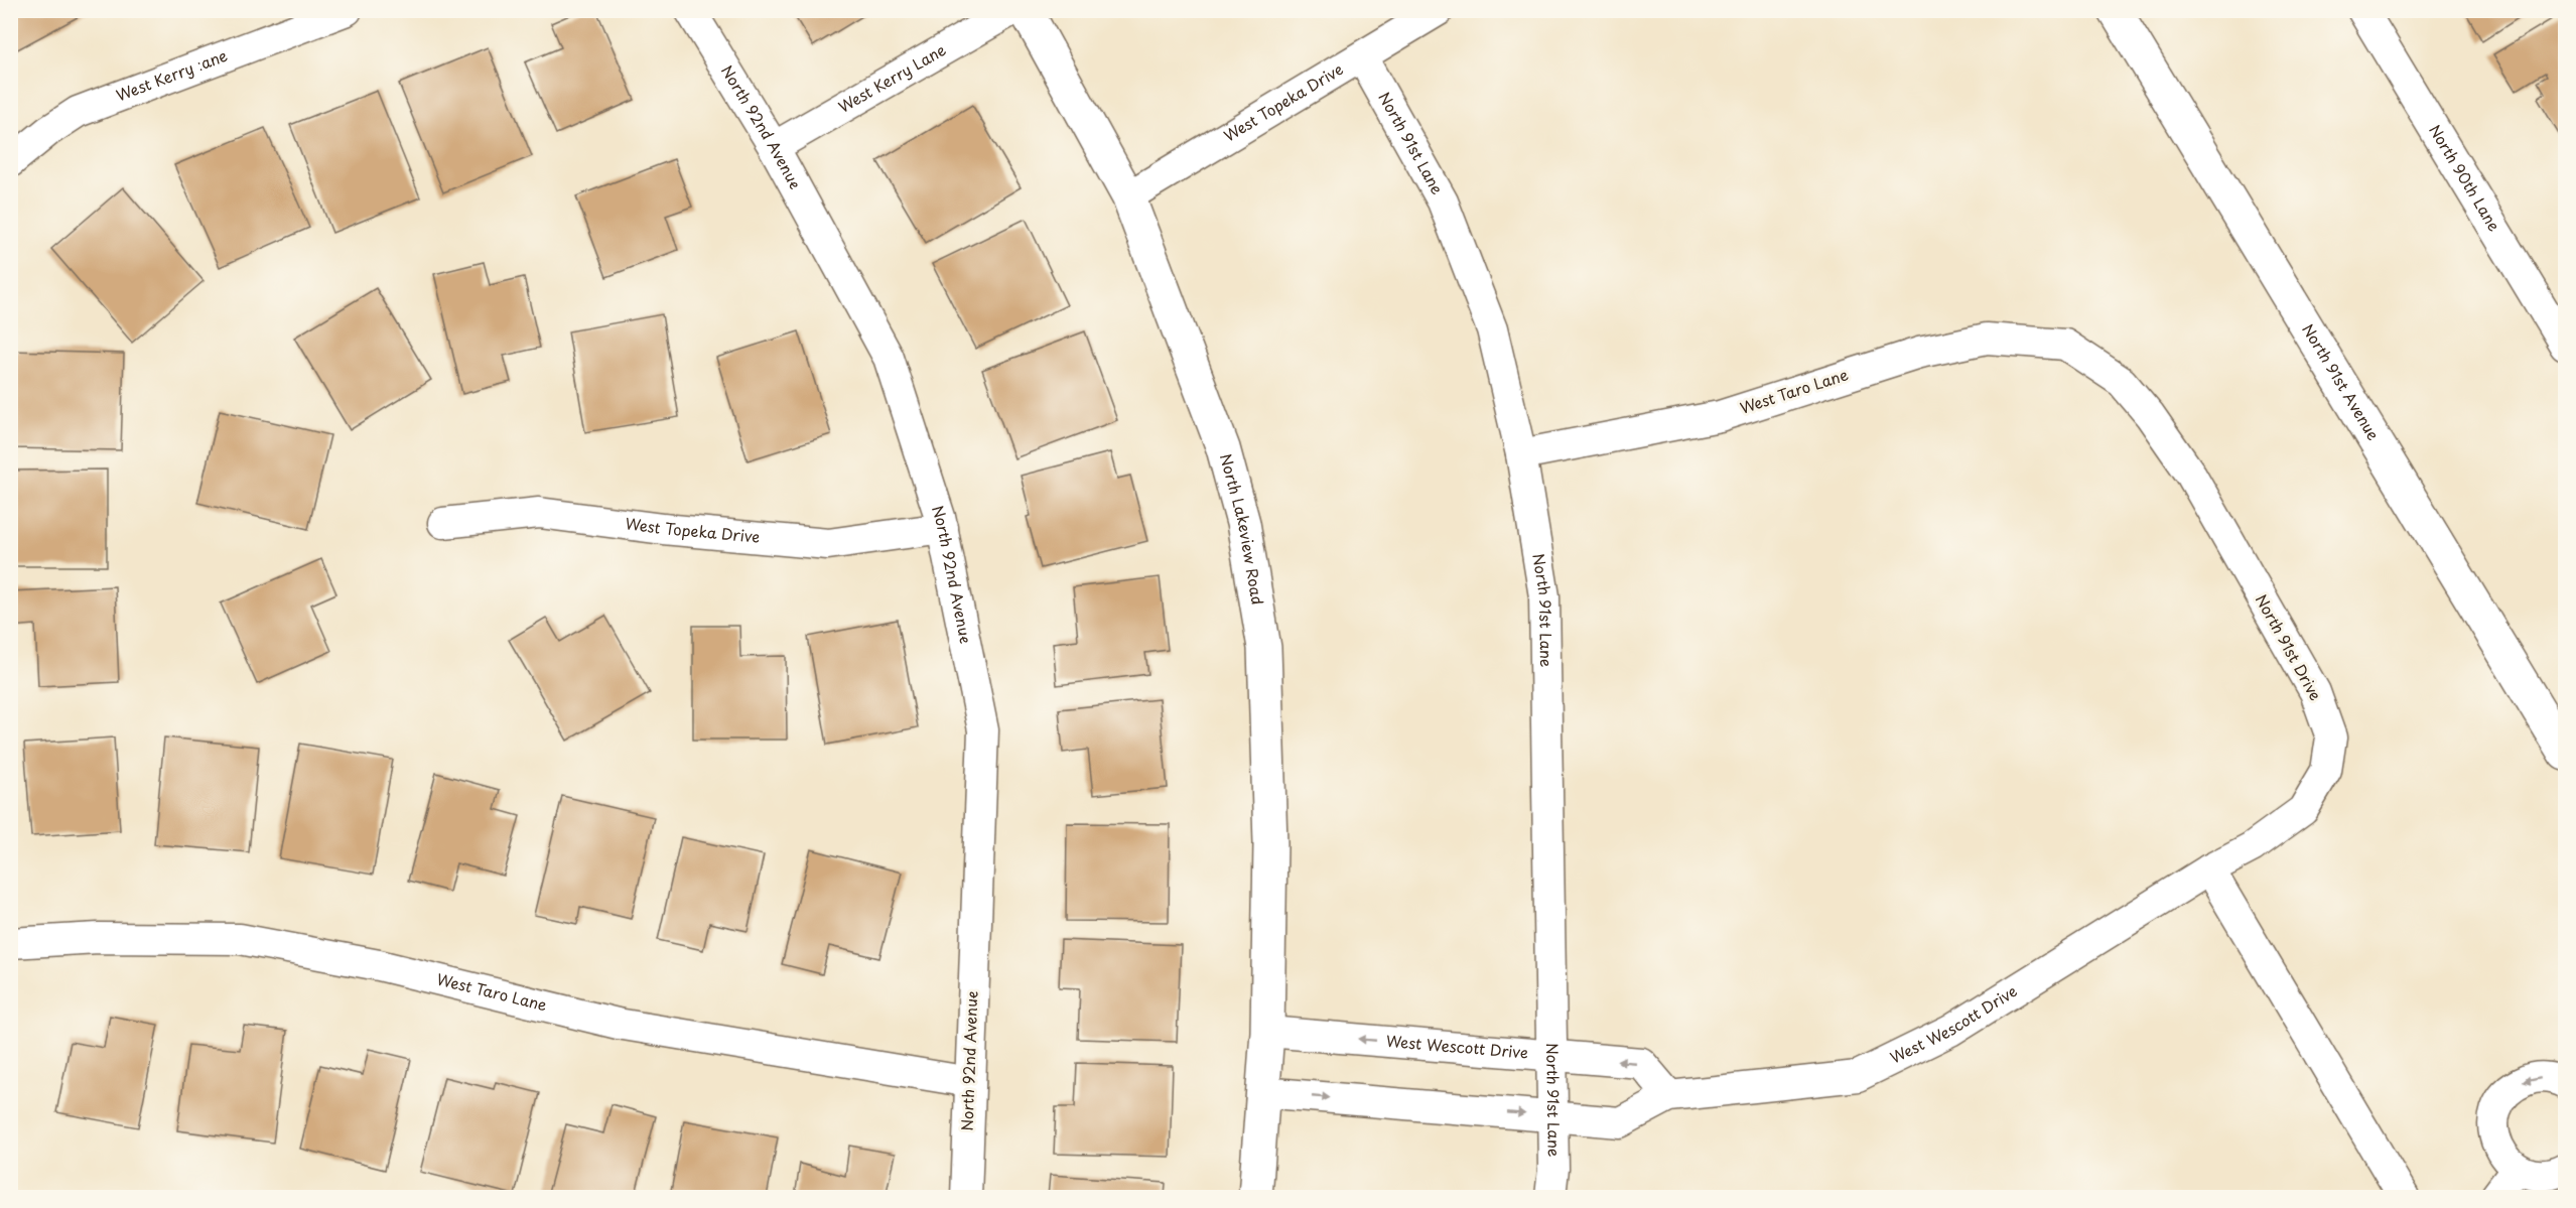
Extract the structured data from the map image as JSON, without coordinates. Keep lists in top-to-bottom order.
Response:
{
  "streets": {
    "street": [
      "West Kerry :ane",
      "West Kerry Lane",
      "West Topeka Drive",
      "North 92nd Avenue",
      "North 91st Lane",
      "North 90th Lane",
      "North 91st Avenue",
      "West Taro Lane",
      "North Lakeview Road",
      "North 91st Drive",
      "West Wescott Drive"
    ]
  },
  "crossings": [
    ["West Kerry Lane", "North 92nd Avenue"],
    ["West Topeka Drive", "North 92nd Avenue"],
    ["West Topeka Drive", "North 91st Lane"],
    ["West Topeka Drive", "North Lakeview Road"],
    ["North 92nd Avenue", "West Taro Lane"],
    ["North 91st Lane", "West Taro Lane"],
    ["North 91st Lane", "West Wescott Drive"],
    ["West Taro Lane", "North 91st Drive"],
    ["North Lakeview Road", "West Wescott Drive"],
    ["North 91st Drive", "West Wescott Drive"]
  ]
}
